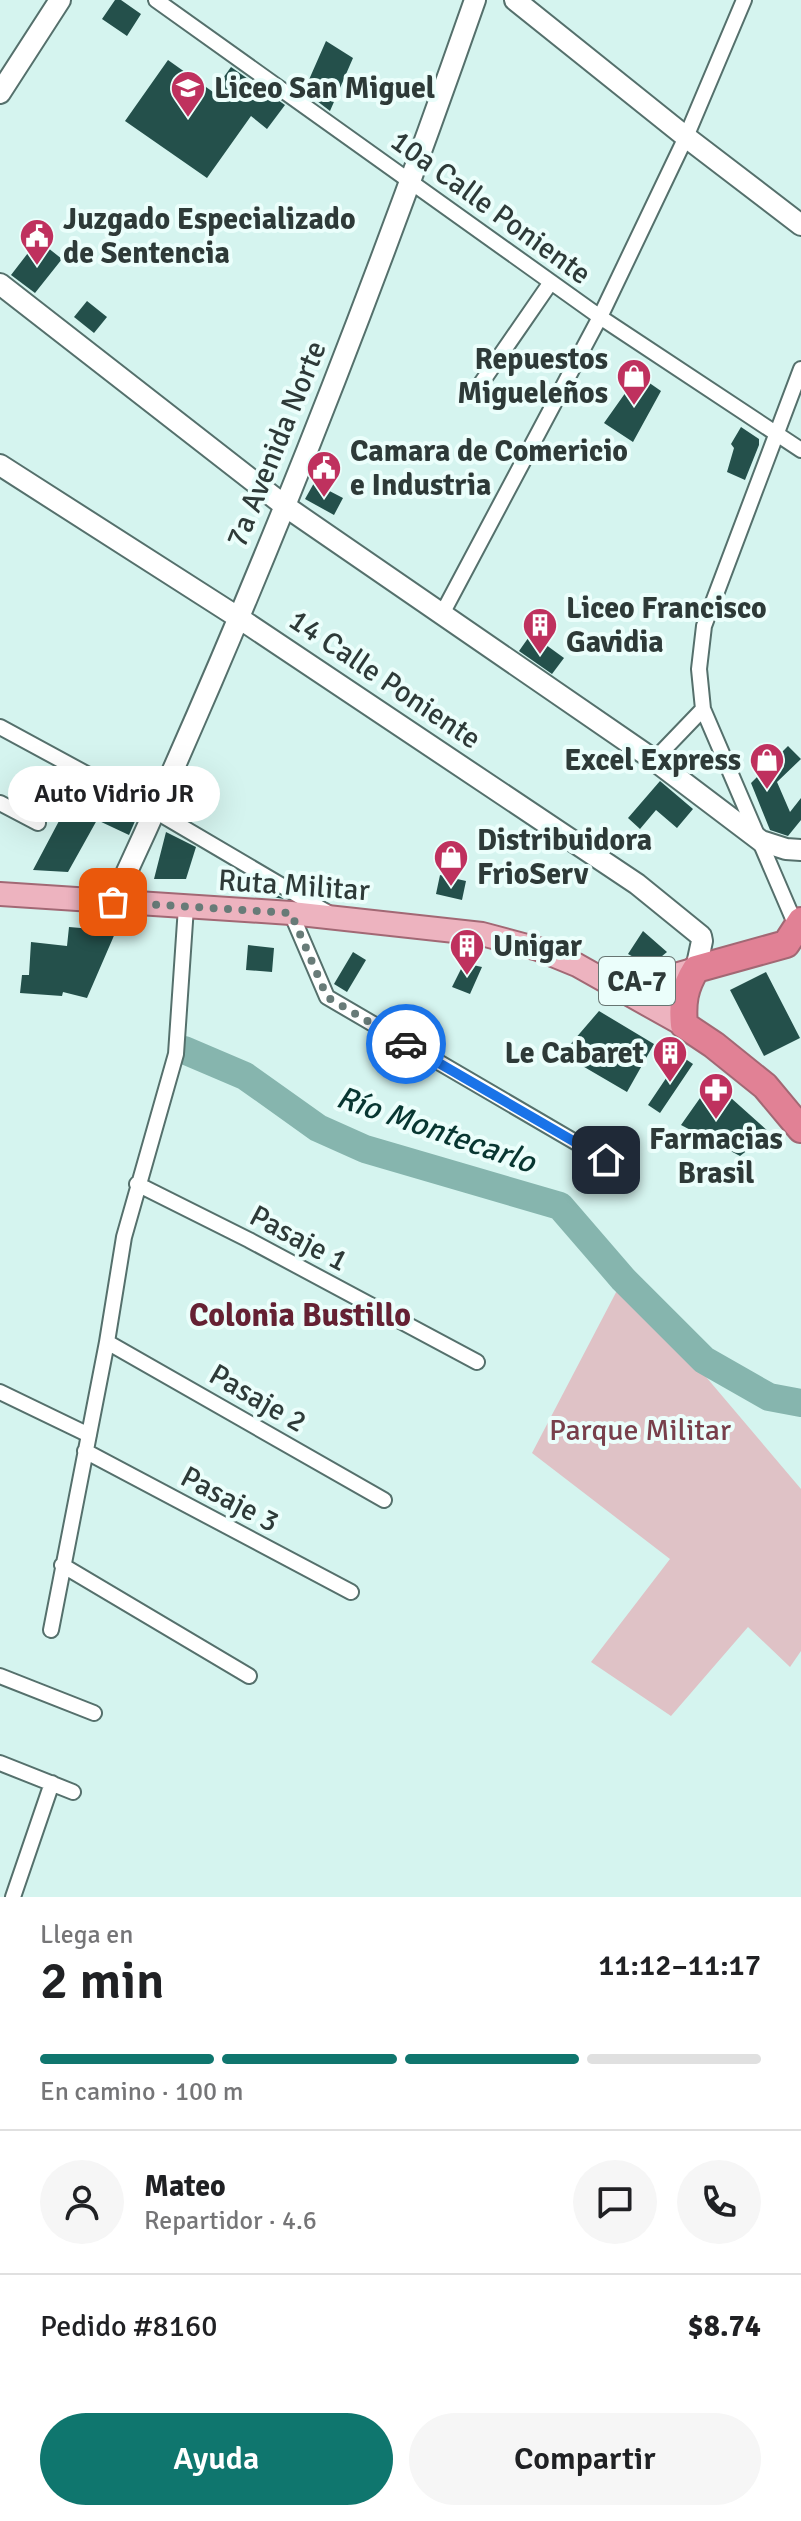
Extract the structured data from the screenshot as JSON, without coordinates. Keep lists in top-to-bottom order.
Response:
{
  "streets": {
    "main road": ["Ruta Militar", "CA-7"],
    "street": [
      "10a Calle Poniente",
      "7a Avenida Norte",
      "14 Calle Poniente",
      "Pasaje 1",
      "Pasaje 2",
      "Pasaje 3"
    ]
  },
  "crossings": [
    ["10a Calle Poniente", "7a Avenida Norte"],
    ["7a Avenida Norte", "14 Calle Poniente"],
    ["7a Avenida Norte", "Ruta Militar"],
    ["14 Calle Poniente", "Ruta Militar"]
  ],
  "districts": ["Colonia Bustillo"],
  "water": ["Río Montecarlo"],
  "parks": ["Parque Militar"],
  "places": {
    "school or university": ["Liceo San Miguel"],
    "public building": ["Juzgado Especializado de Sentencia", "Camara de Comericio e Industria"],
    "shop": ["Repuestos Migueleños", "Excel Express", "Distribuidora FrioServ"],
    "building": ["Liceo Francisco Gavidia", "Unigar", "Le Cabaret"],
    "other": ["Auto Vidrio JR"],
    "pharmacy": ["Farmacias Brasil"]
  },
  "page": {
    "bubble": "Auto Vidrio JR",
    "heading": ["2 min", "Llega en", "11:12–11:17"],
    "panel": [
      "Mateo",
      "Repartidor · 4.6",
      "Pedido #8160",
      "$8.74"
    ],
    "bar": "En camino · 100 m",
    "buttons": ["Ayuda", "Compartir"]
  }
}
